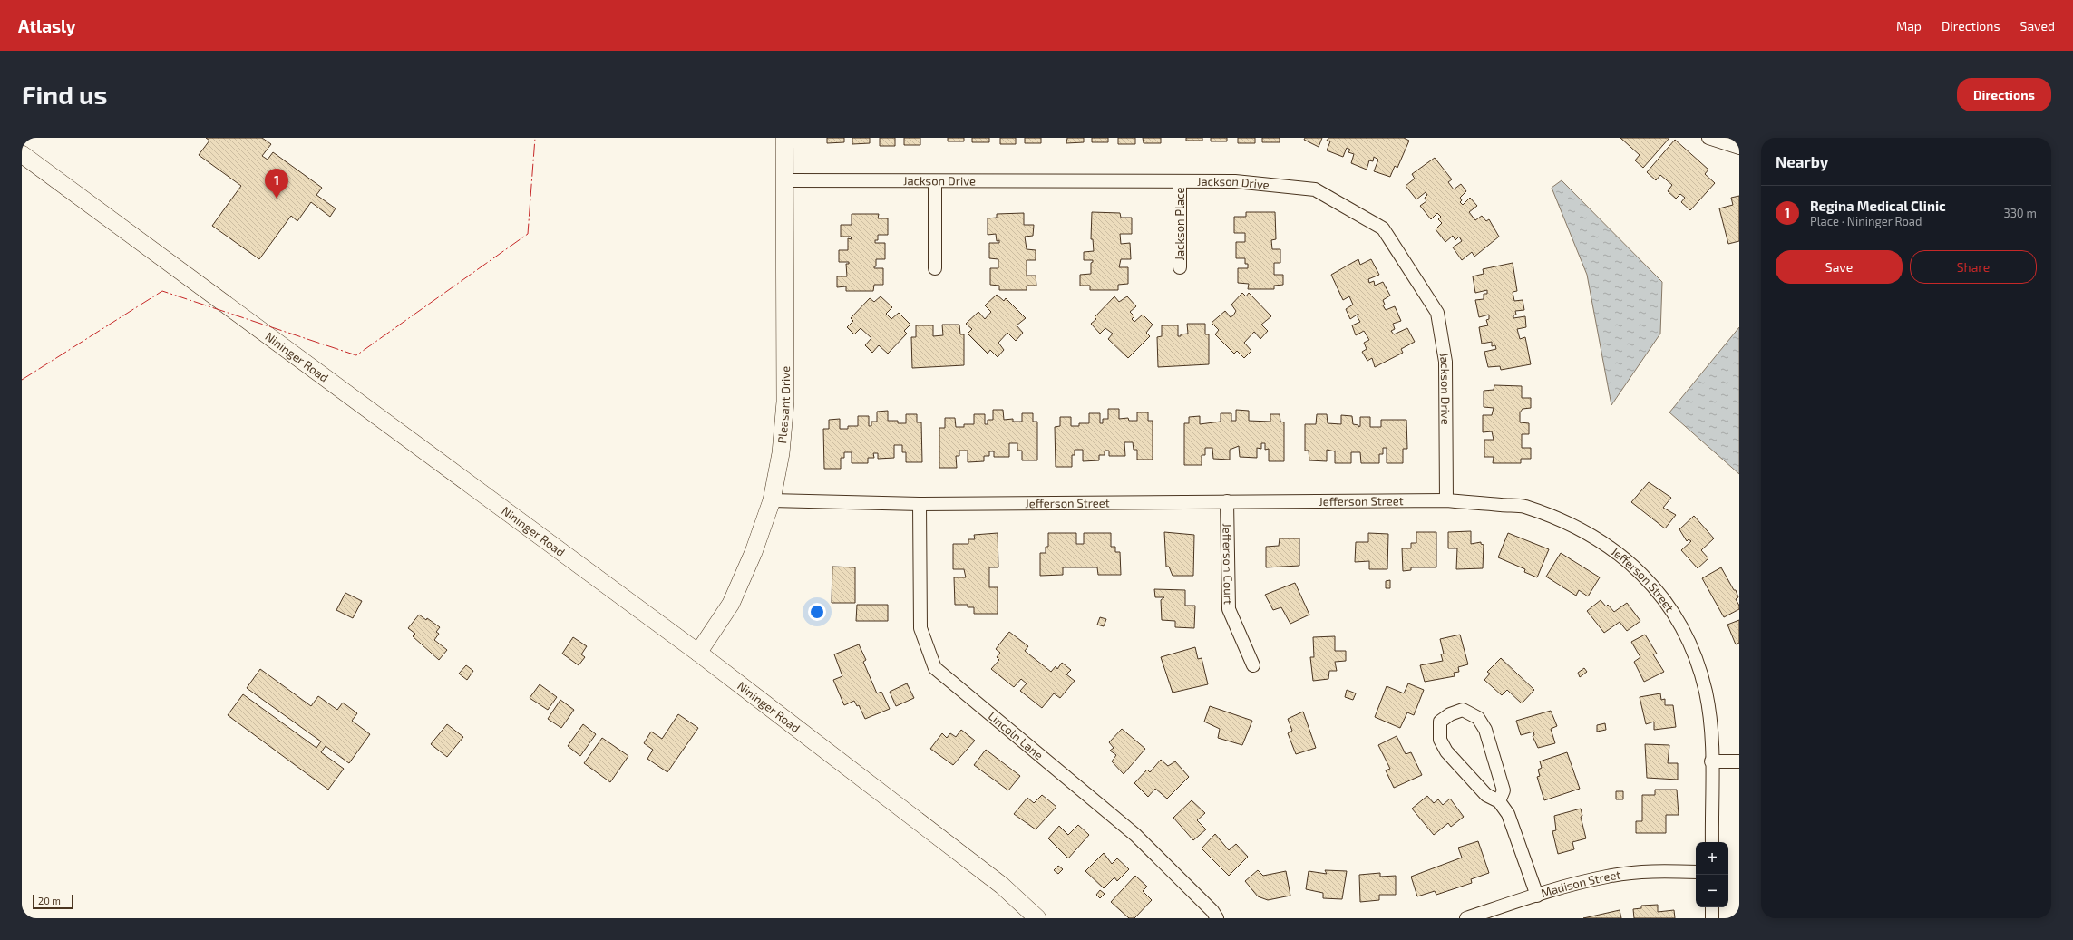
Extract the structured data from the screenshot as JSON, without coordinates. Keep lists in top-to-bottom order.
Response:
{
  "streets": {
    "street": [
      "Jackson Drive",
      "Jackson Place",
      "Nininger Road",
      "Pleasant Drive",
      "Jefferson Street",
      "Jefferson Court",
      "Lincoln Lane",
      "Madison Street"
    ]
  },
  "crossings": [
    ["Jackson Drive", "Jackson Place"],
    ["Jackson Drive", "Pleasant Drive"],
    ["Jackson Drive", "Jefferson Street"],
    ["Nininger Road", "Pleasant Drive"],
    ["Pleasant Drive", "Jefferson Street"],
    ["Jefferson Street", "Jefferson Court"],
    ["Jefferson Street", "Lincoln Lane"]
  ],
  "scale_bar": "20 m",
  "page": {
    "header": "Atlasly",
    "nav": ["Map", "Directions", "Saved"],
    "buttons": [
      "Directions",
      ["Save", "Share"]
    ],
    "title": "Find us",
    "heading": "Nearby",
    "pins": "1",
    "list": [
      {
        "mark": "1",
        "name": "Regina Medical Clinic",
        "note": "Place · Nininger Road",
        "value": "330 m"
      }
    ],
    "map_buttons": ["+", "−"],
    "scale": "20 m"
  }
}
